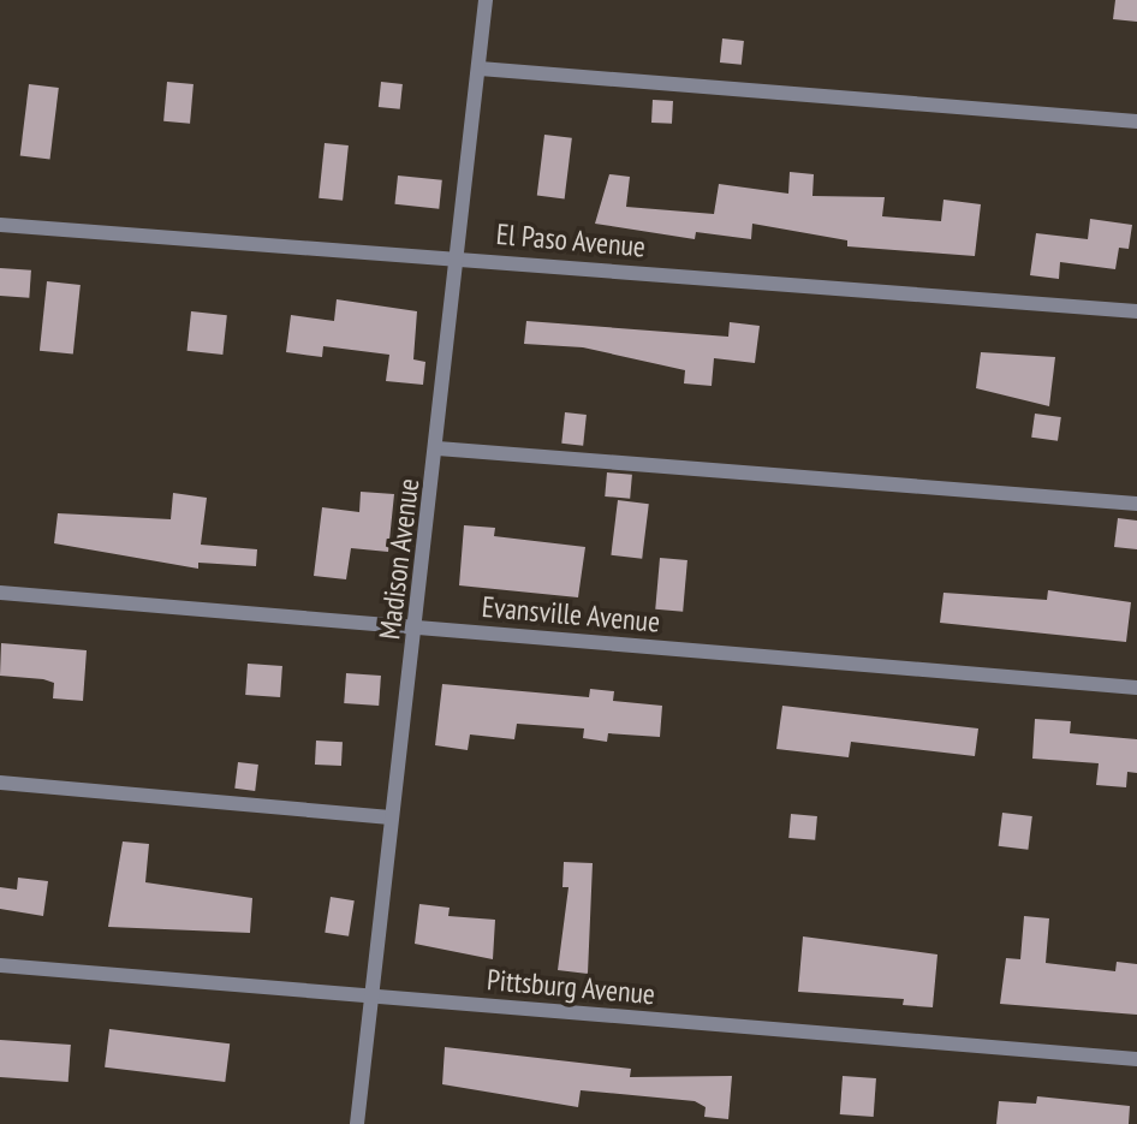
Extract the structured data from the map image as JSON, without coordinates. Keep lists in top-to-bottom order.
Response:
{
  "streets": {
    "street": [
      "El Paso Avenue",
      "Madison Avenue",
      "Evansville Avenue",
      "Pittsburg Avenue"
    ]
  },
  "crossings": [
    ["El Paso Avenue", "Madison Avenue"],
    ["Madison Avenue", "Evansville Avenue"],
    ["Madison Avenue", "Pittsburg Avenue"]
  ]
}
